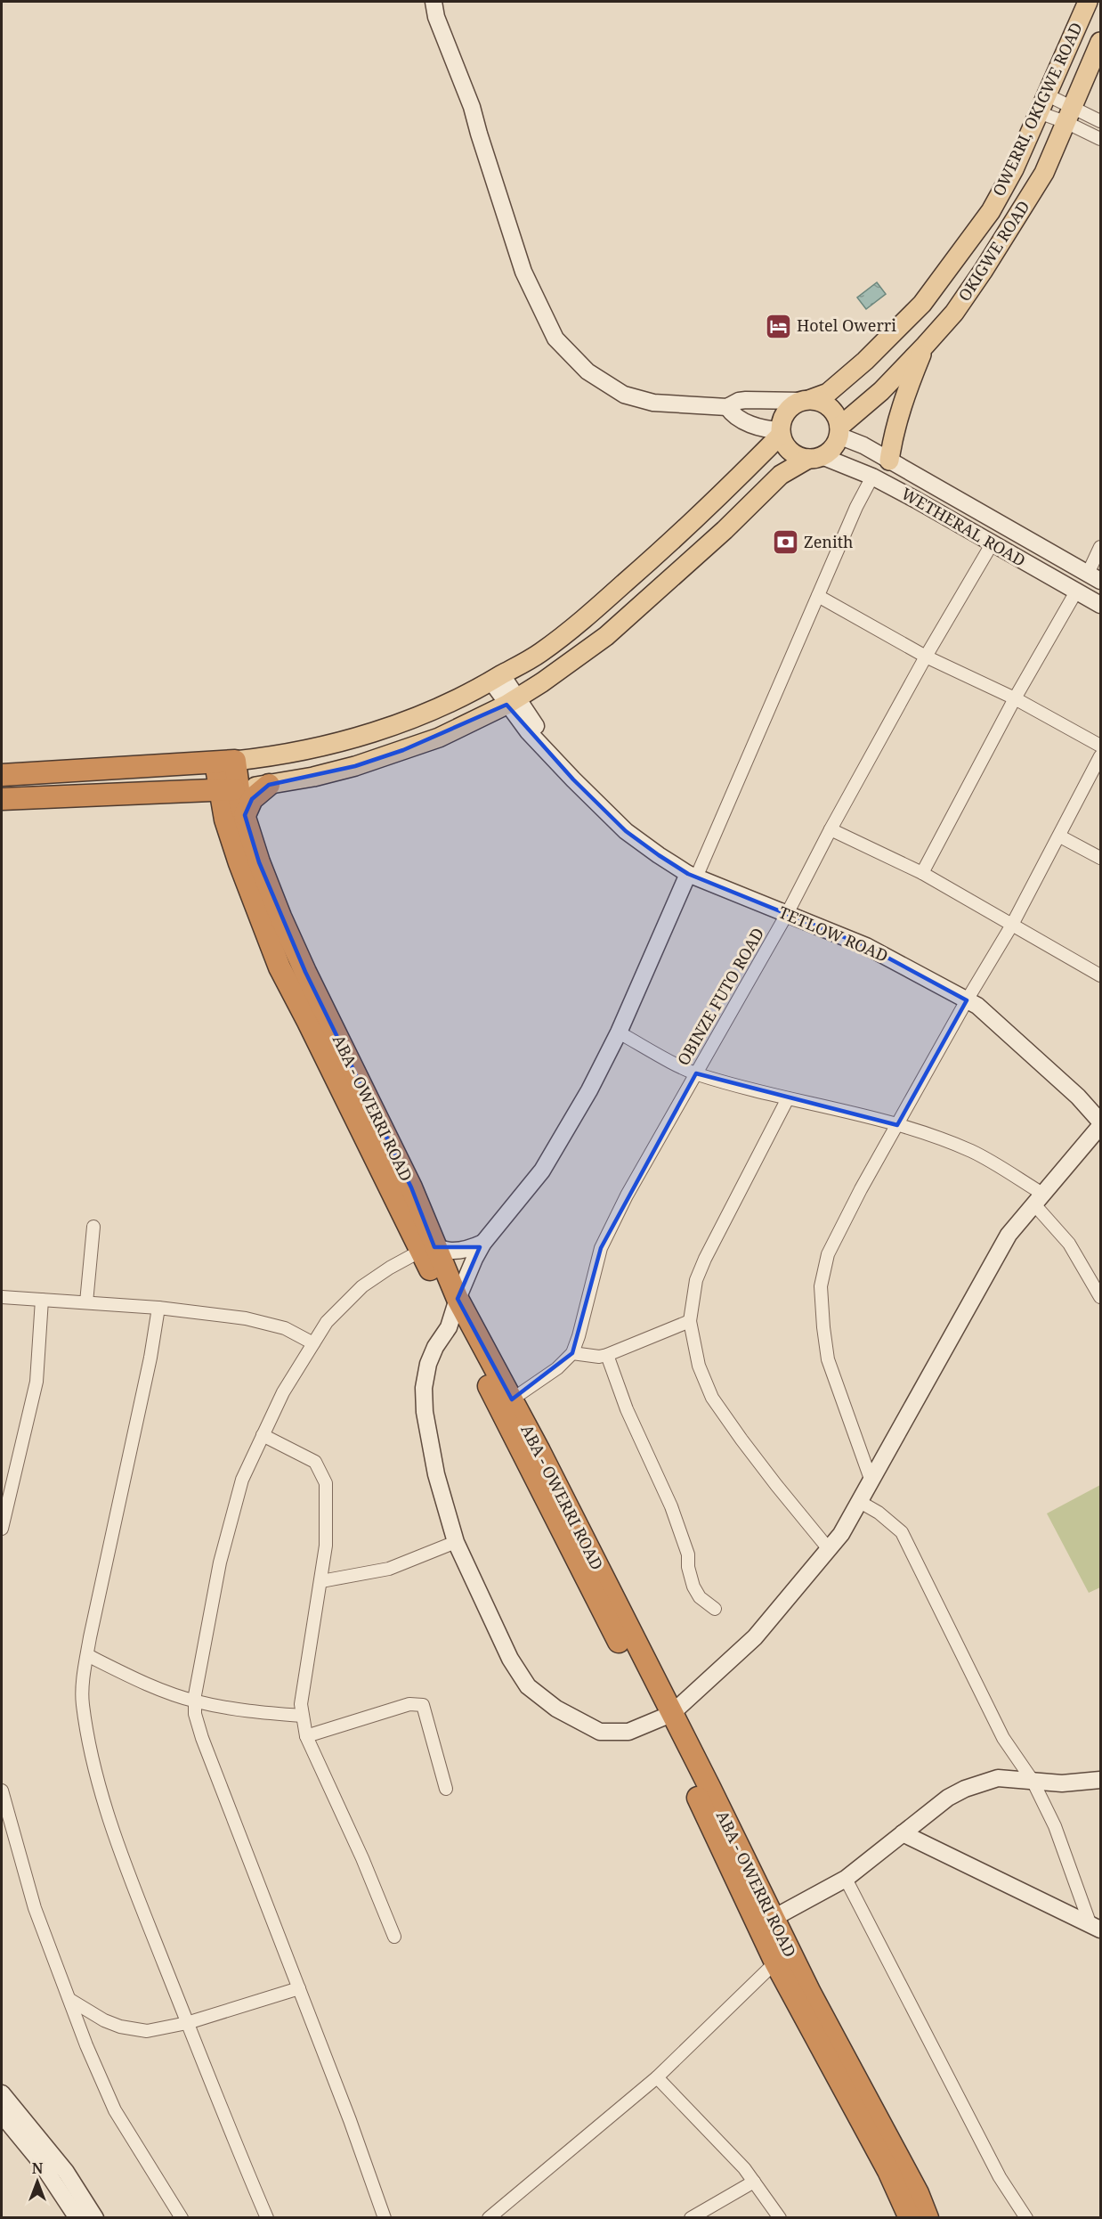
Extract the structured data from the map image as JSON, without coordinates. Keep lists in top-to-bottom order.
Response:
{
  "streets": {
    "highway": ["ABA - OWERRI ROAD"],
    "main road": ["OWERRI, OKIGWE ROAD", "OKIGWE ROAD"],
    "street": ["WETHERAL ROAD", "TETLOW ROAD", "OBINZE FUTO ROAD"]
  },
  "crossings": [
    ["OWERRI, OKIGWE ROAD", "OKIGWE ROAD"],
    ["OWERRI, OKIGWE ROAD", "WETHERAL ROAD"],
    ["OKIGWE ROAD", "WETHERAL ROAD"],
    ["WETHERAL ROAD", "OBINZE FUTO ROAD"],
    ["TETLOW ROAD", "OBINZE FUTO ROAD"],
    ["OBINZE FUTO ROAD", "ABA - OWERRI ROAD"]
  ],
  "places": {
    "hotel": ["Hotel Owerri"],
    "bank": ["Zenith"]
  },
  "north": "top"
}
